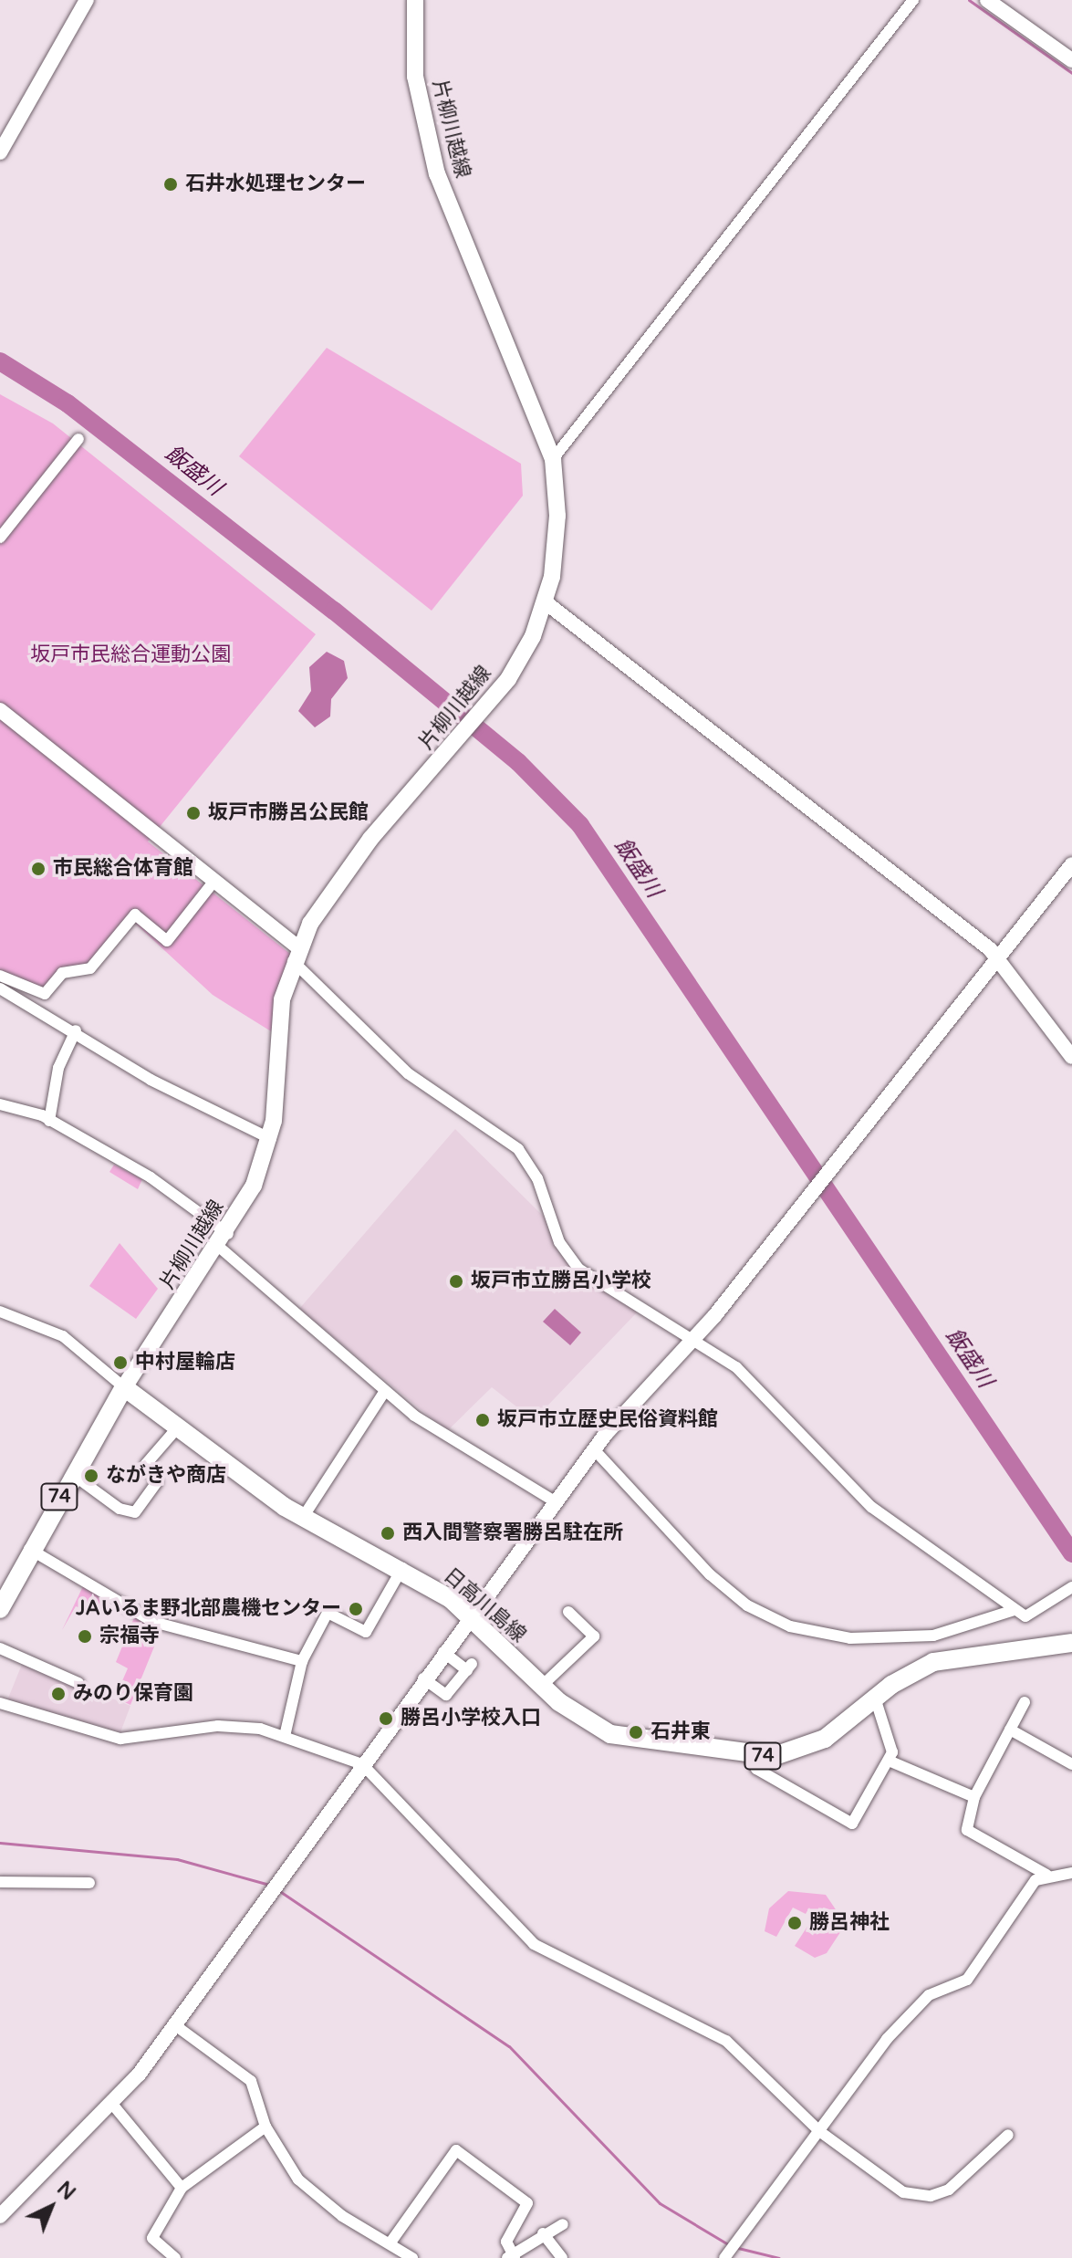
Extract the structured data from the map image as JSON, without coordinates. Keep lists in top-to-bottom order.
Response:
{
  "streets": {
    "main road": ["片柳川越線", "74", "日高川島線"]
  },
  "crossings": [
    ["片柳川越線", "74"],
    ["片柳川越線", "日高川島線"],
    ["74", "日高川島線"]
  ],
  "water": ["飯盛川"],
  "parks": ["坂戸市民総合運動公園"],
  "places": [
    "石井水処理センター",
    "坂戸市勝呂公民館",
    "市民総合体育館",
    "坂戸市立勝呂小学校",
    "中村屋輪店",
    "坂戸市立歴史民俗資料館",
    "ながきや商店",
    "西入間警察署勝呂駐在所",
    "JAいるま野北部農機センター",
    "宗福寺",
    "みのり保育園",
    "勝呂小学校入口",
    "石井東",
    "勝呂神社"
  ],
  "north": "top right"
}
